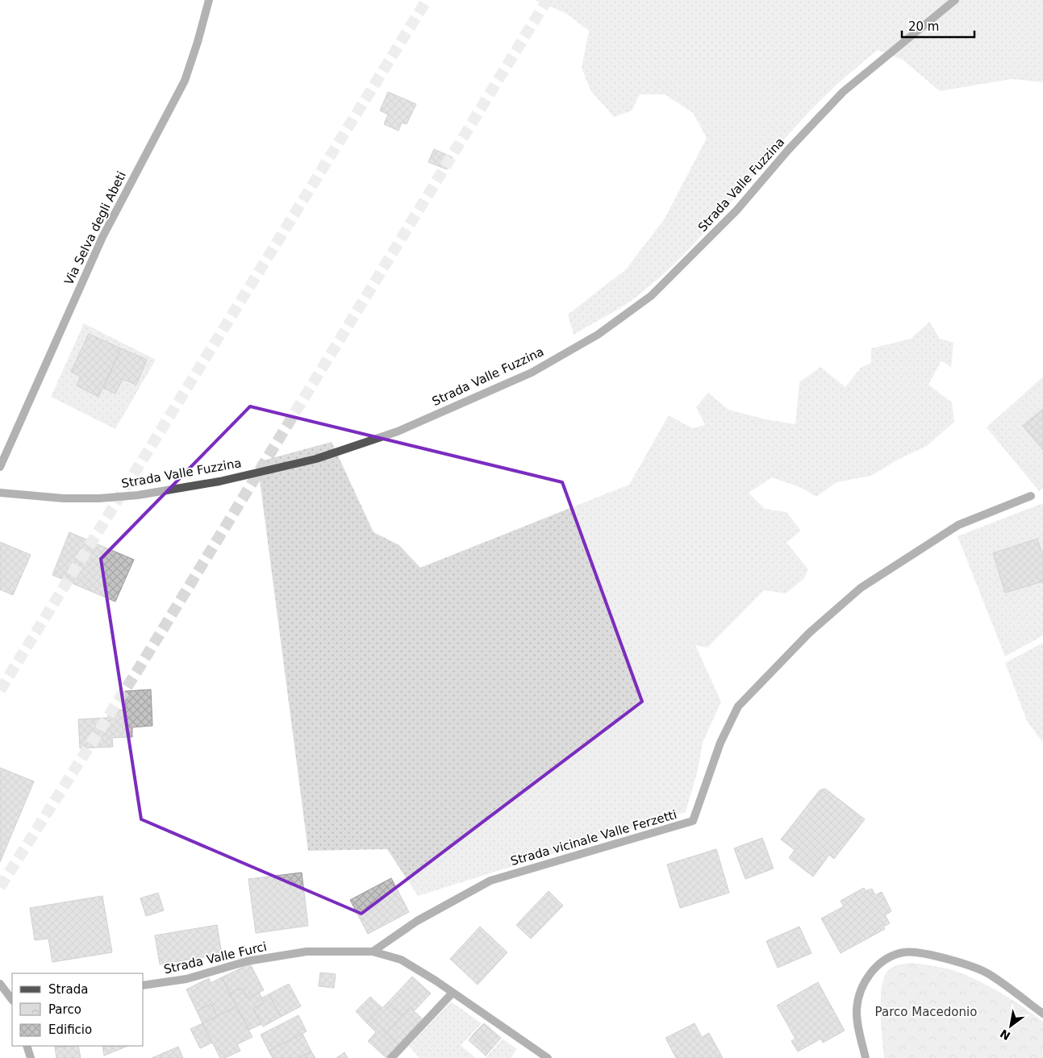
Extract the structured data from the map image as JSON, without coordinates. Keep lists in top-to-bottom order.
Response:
{
  "streets": {
    "street": [
      "Strada Valle Fuzzina",
      "Via Selva degli Abeti",
      "Strada vicinale Valle Ferzetti",
      "Strada Valle Furci"
    ]
  },
  "crossings": [
    ["Strada vicinale Valle Ferzetti", "Strada Valle Furci"]
  ],
  "parks": ["Parco Macedonio"],
  "legend": ["Strada", "Parco", "Edificio"],
  "scale_bar": "20 m",
  "north": "bottom left"
}
